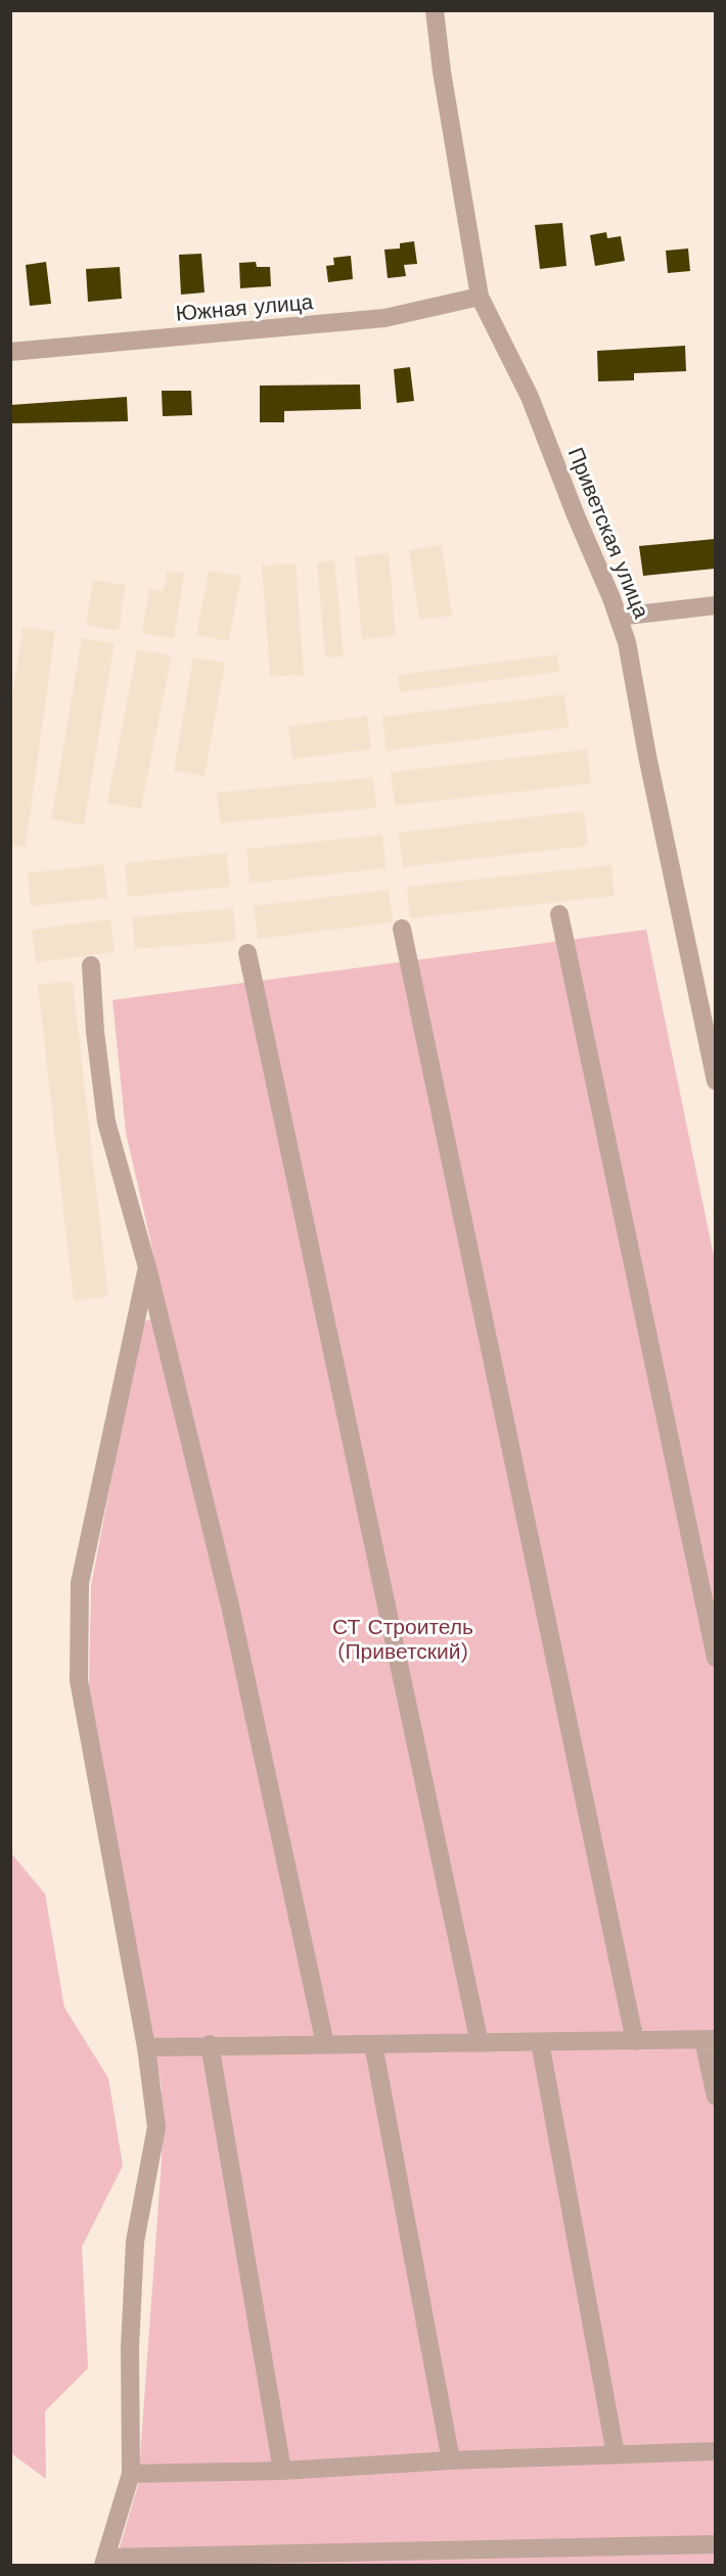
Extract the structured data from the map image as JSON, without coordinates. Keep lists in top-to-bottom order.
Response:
{
  "streets": {
    "street": ["Южная улица", "Приветская улица"]
  },
  "crossings": [
    ["Южная улица", "Приветская улица"]
  ],
  "parks": ["СТ Строитель (Приветский)"]
}
